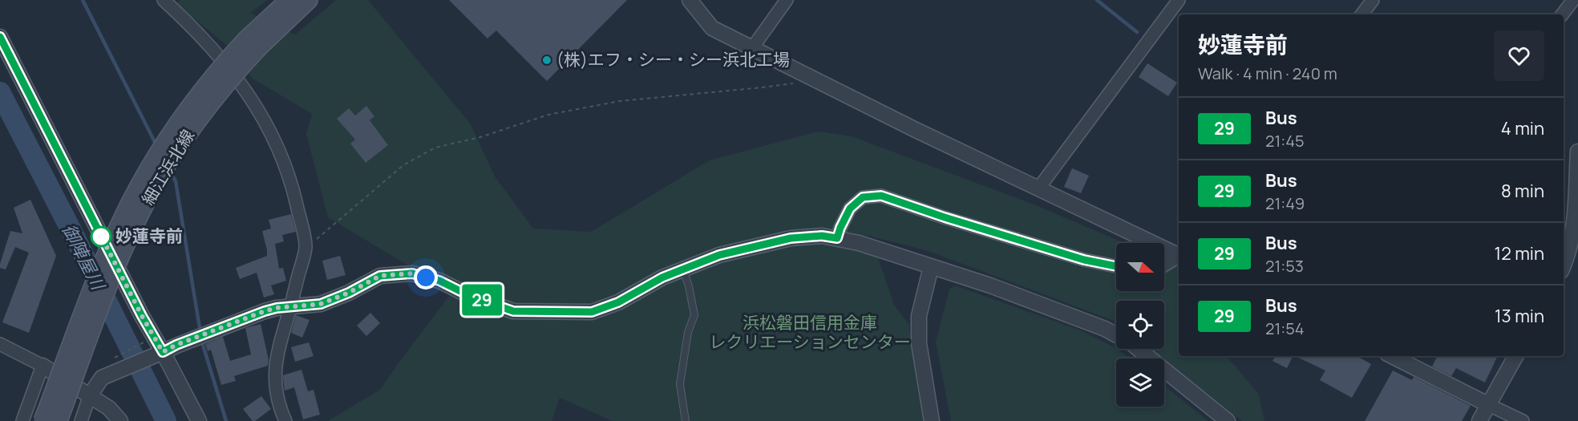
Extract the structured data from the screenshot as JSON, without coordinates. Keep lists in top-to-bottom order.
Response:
{
  "streets": {
    "main road": ["細江浜北線"]
  },
  "water": ["御陣屋川"],
  "parks": ["浜松磐田信用金庫 レクリエーションセンター"],
  "places": ["(株)エフ・シー・シー浜北工場", "妙蓮寺前"],
  "lines": ["bus line 29"],
  "north": "right",
  "page": {
    "on_map": "29",
    "heading": ["妙蓮寺前", "Walk · 4 min · 240 m"],
    "list": [
      {
        "mark": "29",
        "name": "Bus",
        "note": "21:45",
        "value": "4 min"
      },
      {
        "mark": "29",
        "name": "Bus",
        "note": "21:49",
        "value": "8 min"
      },
      {
        "mark": "29",
        "name": "Bus",
        "note": "21:53",
        "value": "12 min"
      },
      {
        "mark": "29",
        "name": "Bus",
        "note": "21:54",
        "value": "13 min"
      }
    ]
  }
}
